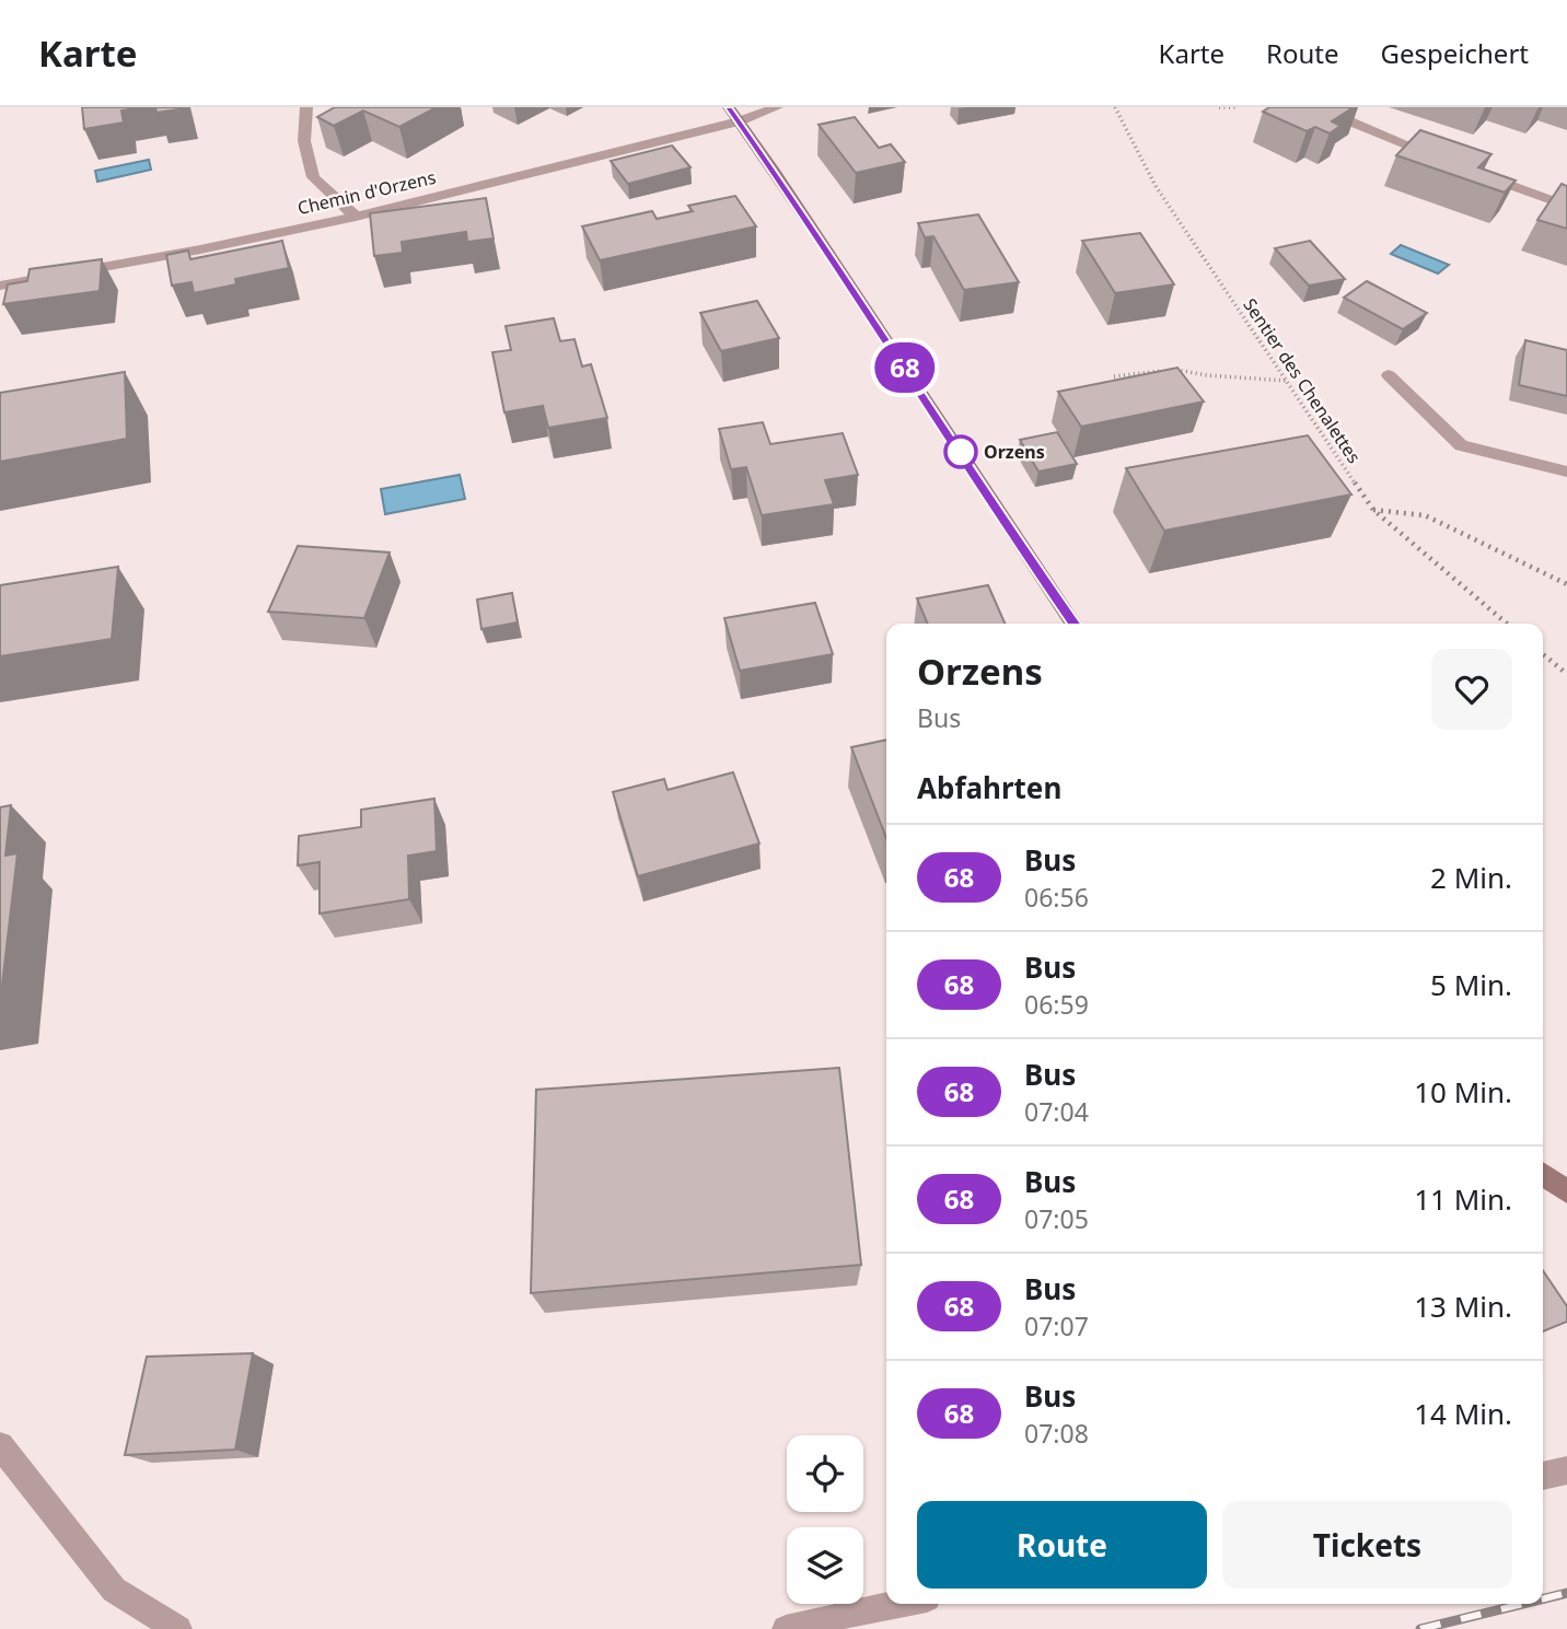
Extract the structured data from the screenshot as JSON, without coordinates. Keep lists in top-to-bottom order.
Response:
{
  "streets": {
    "street": ["Chemin d'Orzens"],
    "path": ["Sentier des Chenalettes"]
  },
  "places": ["Orzens"],
  "lines": ["bus line 68"],
  "page": {
    "header": "Karte",
    "nav": ["Karte", "Route", "Gespeichert"],
    "on_map": "68",
    "heading": [
      ["Orzens", "Bus"],
      "Abfahrten"
    ],
    "list": [
      {
        "mark": "68",
        "name": "Bus",
        "note": "06:56",
        "value": "2 Min."
      },
      {
        "mark": "68",
        "name": "Bus",
        "note": "06:59",
        "value": "5 Min."
      },
      {
        "mark": "68",
        "name": "Bus",
        "note": "07:04",
        "value": "10 Min."
      },
      {
        "mark": "68",
        "name": "Bus",
        "note": "07:05",
        "value": "11 Min."
      },
      {
        "mark": "68",
        "name": "Bus",
        "note": "07:07",
        "value": "13 Min."
      },
      {
        "mark": "68",
        "name": "Bus",
        "note": "07:08",
        "value": "14 Min."
      }
    ],
    "buttons": ["Route", "Tickets"]
  }
}
